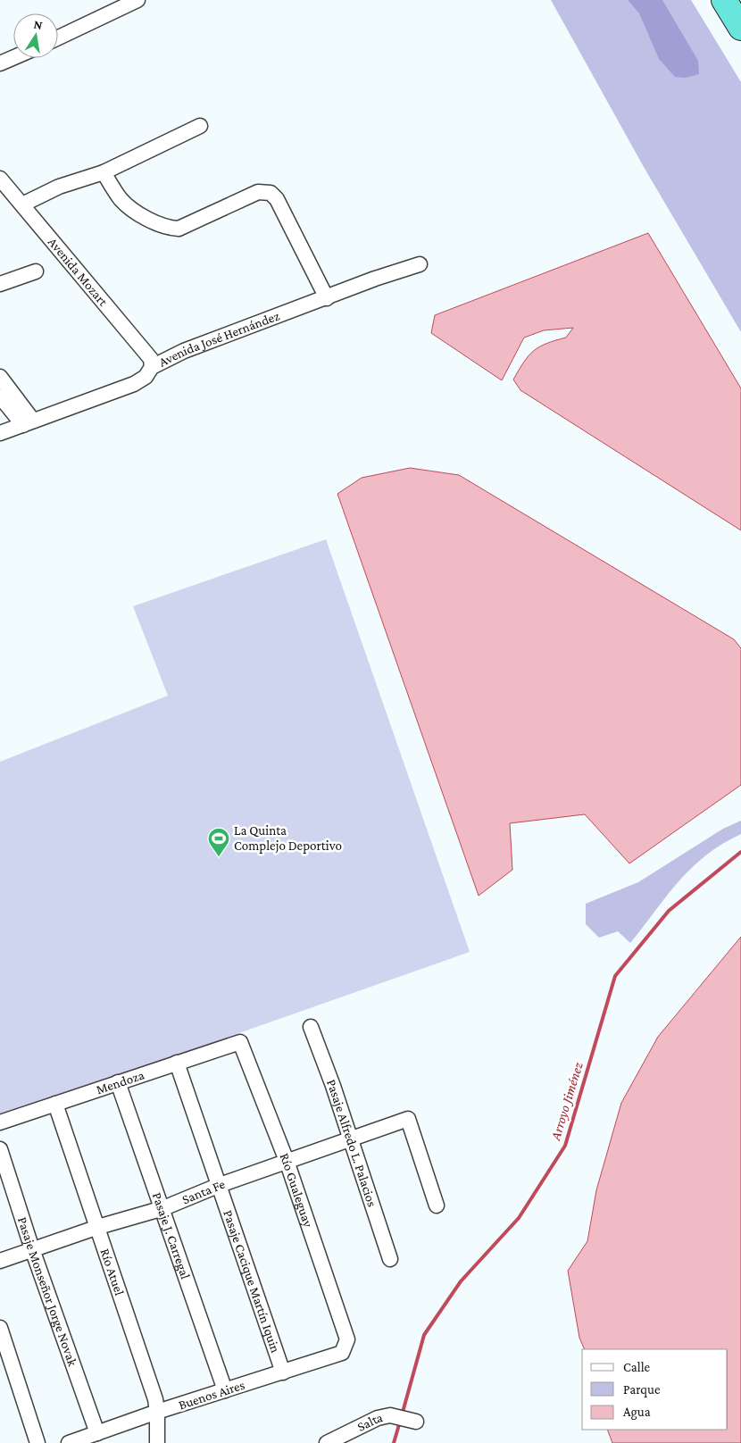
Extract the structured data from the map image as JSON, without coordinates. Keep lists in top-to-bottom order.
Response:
{
  "streets": {
    "street": [
      "Avenida Mozart",
      "Avenida José Hernández",
      "Mendoza",
      "Pasaje Alfredo L. Palacios",
      "Río Gualeguay",
      "Santa Fe",
      "Pasaje J. Carregal",
      "Río Atuel",
      "Pasaje Cacique Martín Iquin",
      "Pasaje Monseñor Jorge Novak",
      "Buenos Aires",
      "Salta"
    ]
  },
  "crossings": [
    ["Avenida Mozart", "Avenida José Hernández"],
    ["Mendoza", "Río Gualeguay"],
    ["Mendoza", "Pasaje J. Carregal"],
    ["Mendoza", "Río Atuel"],
    ["Mendoza", "Pasaje Cacique Martín Iquin"],
    ["Pasaje Alfredo L. Palacios", "Santa Fe"],
    ["Río Gualeguay", "Santa Fe"],
    ["Río Gualeguay", "Buenos Aires"],
    ["Santa Fe", "Pasaje J. Carregal"],
    ["Santa Fe", "Río Atuel"],
    ["Santa Fe", "Pasaje Cacique Martín Iquin"],
    ["Santa Fe", "Pasaje Monseñor Jorge Novak"],
    ["Pasaje J. Carregal", "Buenos Aires"],
    ["Río Atuel", "Buenos Aires"],
    ["Pasaje Cacique Martín Iquin", "Buenos Aires"],
    ["Pasaje Monseñor Jorge Novak", "Buenos Aires"]
  ],
  "water": ["Arroyo Jiménez"],
  "places": {
    "sports": ["La Quinta Complejo Deportivo"]
  },
  "legend": ["Calle", "Parque", "Agua"],
  "north": "top"
}
